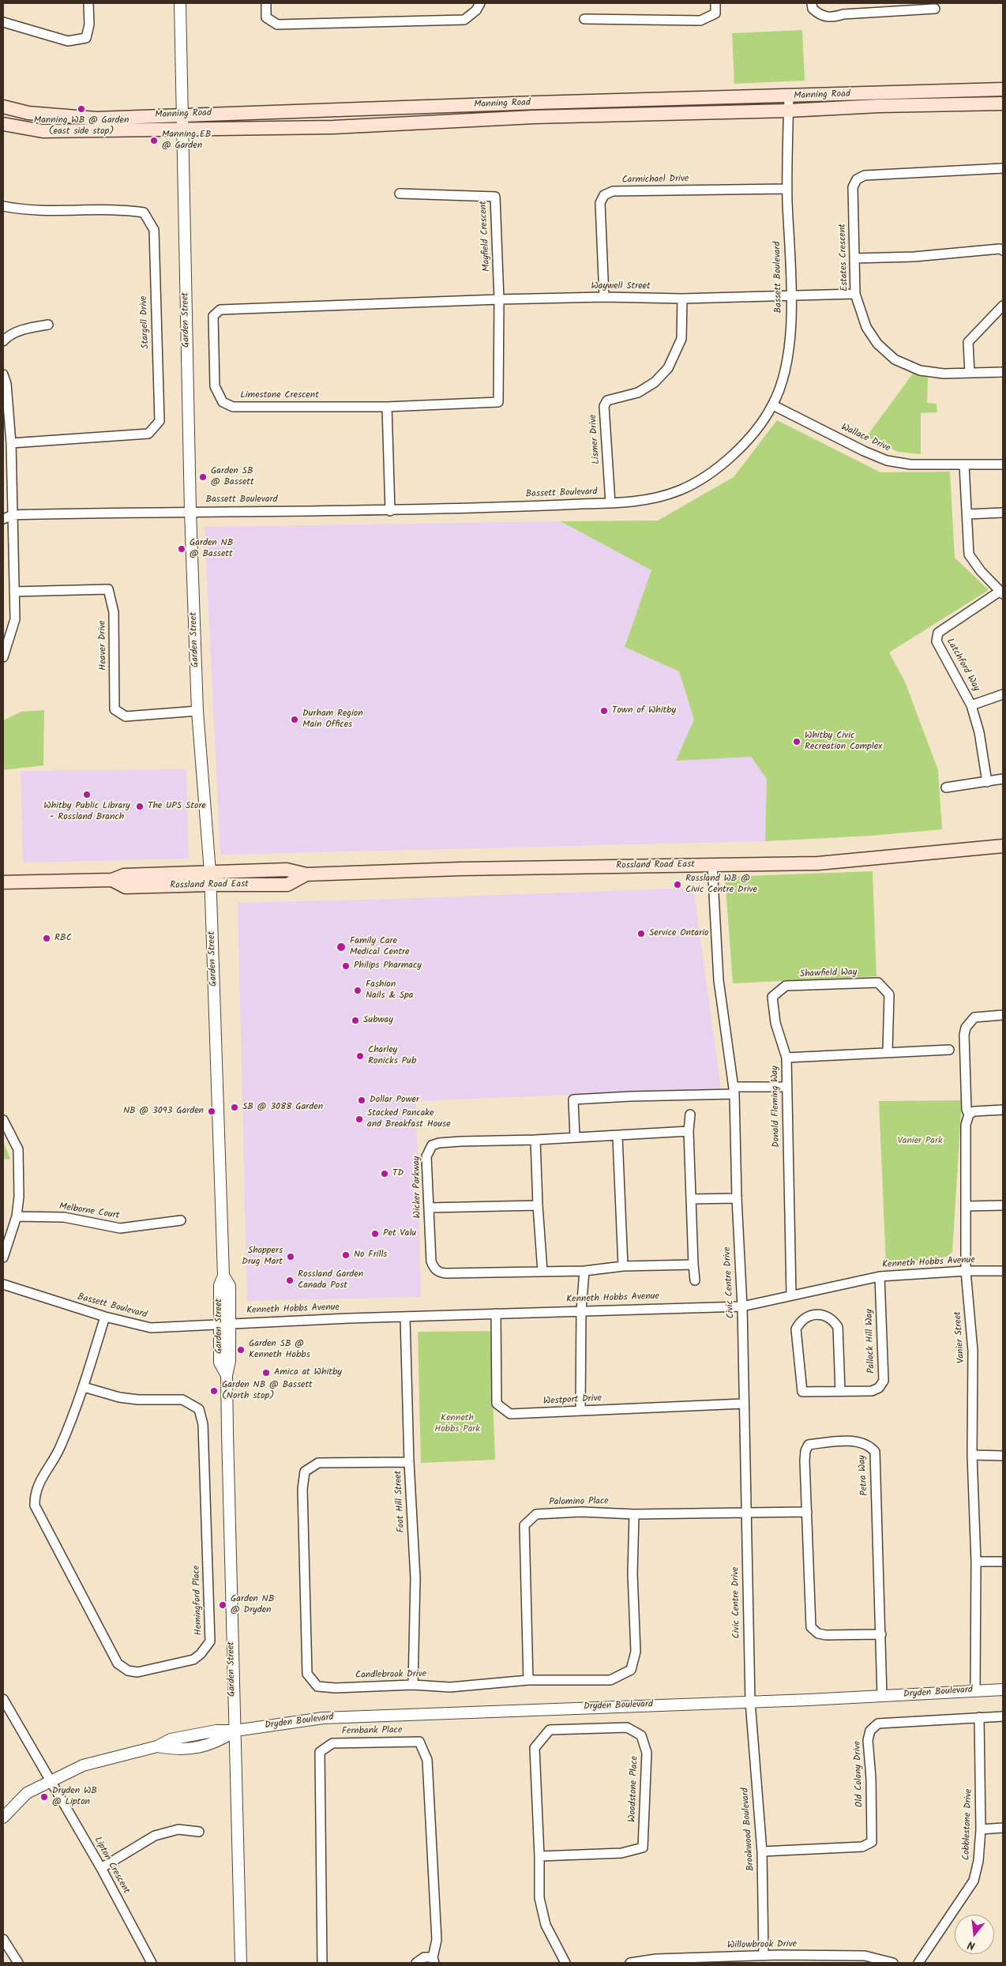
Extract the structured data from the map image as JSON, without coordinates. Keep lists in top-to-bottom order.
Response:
{
  "streets": {
    "main road": ["Manning Road", "Rossland Road East"],
    "street": [
      "Carmichael Drive",
      "Mayfield Crescent",
      "Estates Crescent",
      "Bassett Boulevard",
      "Waywell Street",
      "Garden Street",
      "Stargell Drive",
      "Limestone Crescent",
      "Wallace Drive",
      "Lismer Drive",
      "Heaver Drive",
      "Latchford Way",
      "Shawfield Way",
      "Donald Fleming Way",
      "Wicker Parkway",
      "Melborne Court",
      "Kenneth Hobbs Avenue",
      "Civic Centre Drive",
      "Vanier Street",
      "Pallock Hill Way",
      "Westport Drive",
      "Petra Way",
      "Foot Hill Street",
      "Palomino Place",
      "Hemingford Place",
      "Candlebrook Drive",
      "Dryden Boulevard",
      "Fernbank Place",
      "Old Colony Drive",
      "Woodstone Place",
      "Cobblestone Drive",
      "Brookwood Boulevard",
      "Lipton Crescent",
      "Willowbrook Drive"
    ]
  },
  "crossings": [
    ["Manning Road", "Bassett Boulevard"],
    ["Manning Road", "Garden Street"],
    ["Carmichael Drive", "Bassett Boulevard"],
    ["Carmichael Drive", "Waywell Street"],
    ["Mayfield Crescent", "Waywell Street"],
    ["Mayfield Crescent", "Limestone Crescent"],
    ["Estates Crescent", "Waywell Street"],
    ["Bassett Boulevard", "Waywell Street"],
    ["Bassett Boulevard", "Garden Street"],
    ["Bassett Boulevard", "Wallace Drive"],
    ["Bassett Boulevard", "Lismer Drive"],
    ["Bassett Boulevard", "Kenneth Hobbs Avenue"],
    ["Bassett Boulevard", "Hemingford Place"],
    ["Waywell Street", "Limestone Crescent"],
    ["Waywell Street", "Lismer Drive"],
    ["Garden Street", "Heaver Drive"],
    ["Garden Street", "Rossland Road East"],
    ["Garden Street", "Kenneth Hobbs Avenue"],
    ["Garden Street", "Dryden Boulevard"],
    ["Rossland Road East", "Civic Centre Drive"],
    ["Shawfield Way", "Donald Fleming Way"],
    ["Donald Fleming Way", "Kenneth Hobbs Avenue"],
    ["Kenneth Hobbs Avenue", "Civic Centre Drive"],
    ["Kenneth Hobbs Avenue", "Vanier Street"],
    ["Kenneth Hobbs Avenue", "Pallock Hill Way"],
    ["Kenneth Hobbs Avenue", "Westport Drive"],
    ["Kenneth Hobbs Avenue", "Foot Hill Street"],
    ["Civic Centre Drive", "Westport Drive"],
    ["Civic Centre Drive", "Palomino Place"],
    ["Civic Centre Drive", "Dryden Boulevard"],
    ["Civic Centre Drive", "Brookwood Boulevard"],
    ["Vanier Street", "Dryden Boulevard"],
    ["Petra Way", "Dryden Boulevard"],
    ["Foot Hill Street", "Candlebrook Drive"],
    ["Palomino Place", "Candlebrook Drive"],
    ["Dryden Boulevard", "Brookwood Boulevard"],
    ["Dryden Boulevard", "Lipton Crescent"],
    ["Old Colony Drive", "Cobblestone Drive"],
    ["Old Colony Drive", "Brookwood Boulevard"],
    ["Brookwood Boulevard", "Willowbrook Drive"]
  ],
  "parks": ["Vanier Park", "Kenneth Hobbs Park"],
  "places": [
    "Manning WB @ Garden (east side stop)",
    "Manning EB @ Garden",
    "Garden SB @ Bassett",
    "Garden NB @ Bassett",
    "Town of Whitby",
    "Durham Region Main Offices",
    "Whitby Civic Recreation Complex",
    "Whitby Public Library - Rossland Branch",
    "The UPS Store",
    "Rossland WB @ Civic Centre Drive",
    "Service Ontario",
    "RBC",
    "Family Care Medical Centre",
    "Philips Pharmacy",
    "Fashion Nails & Spa",
    "Subway",
    "Charley Ronicks Pub",
    "Dollar Power",
    "SB @ 3088 Garden",
    "NB @ 3093 Garden",
    "Stacked Pancake and Breakfast House",
    "TD",
    "Pet Valu",
    "No Frills",
    "Shoppers Drug Mart",
    "Rossland Garden Canada Post",
    "Garden SB @ Kenneth Hobbs",
    "Amica at Whitby",
    "Garden NB @ Bassett (North stop)",
    "Garden NB @ Dryden",
    "Dryden WB @ Lipton"
  ],
  "north": "bottom"
}
